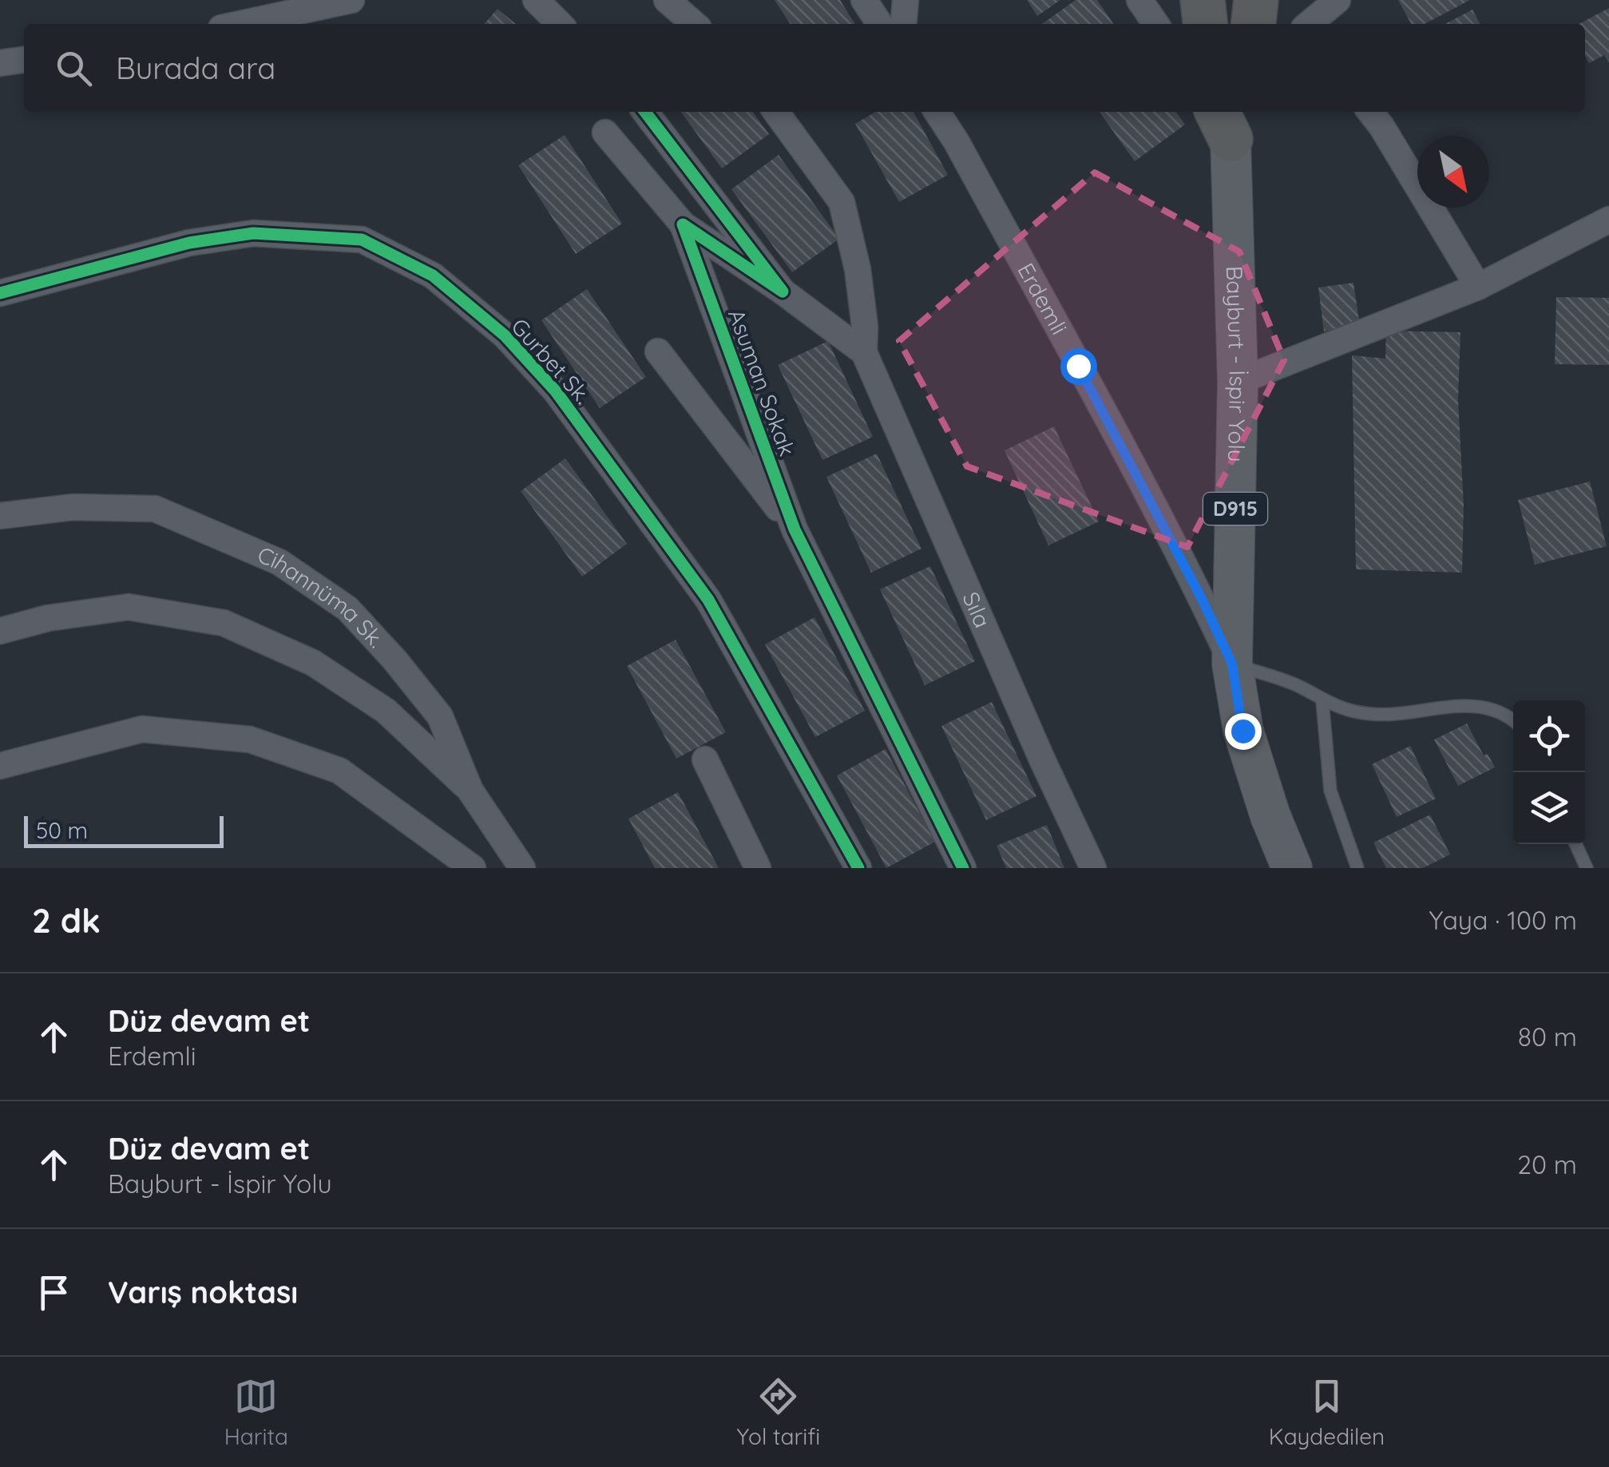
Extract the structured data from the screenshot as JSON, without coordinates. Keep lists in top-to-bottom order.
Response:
{
  "streets": {
    "main road": ["Bayburt - İspir Yolu", "D915"],
    "street": [
      "Erdemli",
      "Gurbet Sk.",
      "Asuman Sokak",
      "Cihannüma Sk.",
      "Sıla"
    ]
  },
  "crossings": [
    ["Erdemli", "Bayburt - İspir Yolu"]
  ],
  "scale_bar": "50 m",
  "north": "bottom right",
  "page": {
    "search": "Burada ara",
    "scale": "50 m",
    "heading": ["2 dk", "Yaya · 100 m"],
    "list": [
      ["Düz devam et", "Erdemli", "80 m"],
      ["Düz devam et", "Bayburt - İspir Yolu", "20 m"],
      "Varış noktası"
    ],
    "nav": ["Harita", "Yol tarifi", "Kaydedilen"]
  }
}
